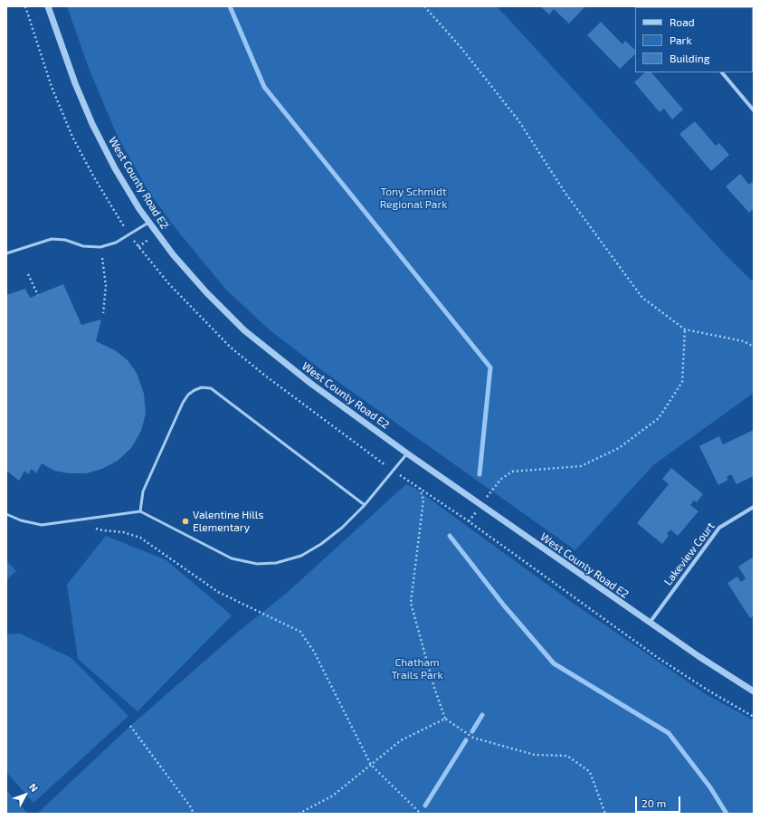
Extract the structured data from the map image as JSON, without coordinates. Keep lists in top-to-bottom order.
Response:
{
  "streets": {
    "street": ["West County Road E2", "Lakeview Court"]
  },
  "crossings": [
    ["West County Road E2", "Lakeview Court"]
  ],
  "parks": ["Tony Schmidt Regional Park", "Chatham Trails Park"],
  "places": ["Valentine Hills Elementary"],
  "legend": ["Road", "Park", "Building"],
  "scale_bar": "20 m",
  "north": "top right"
}
